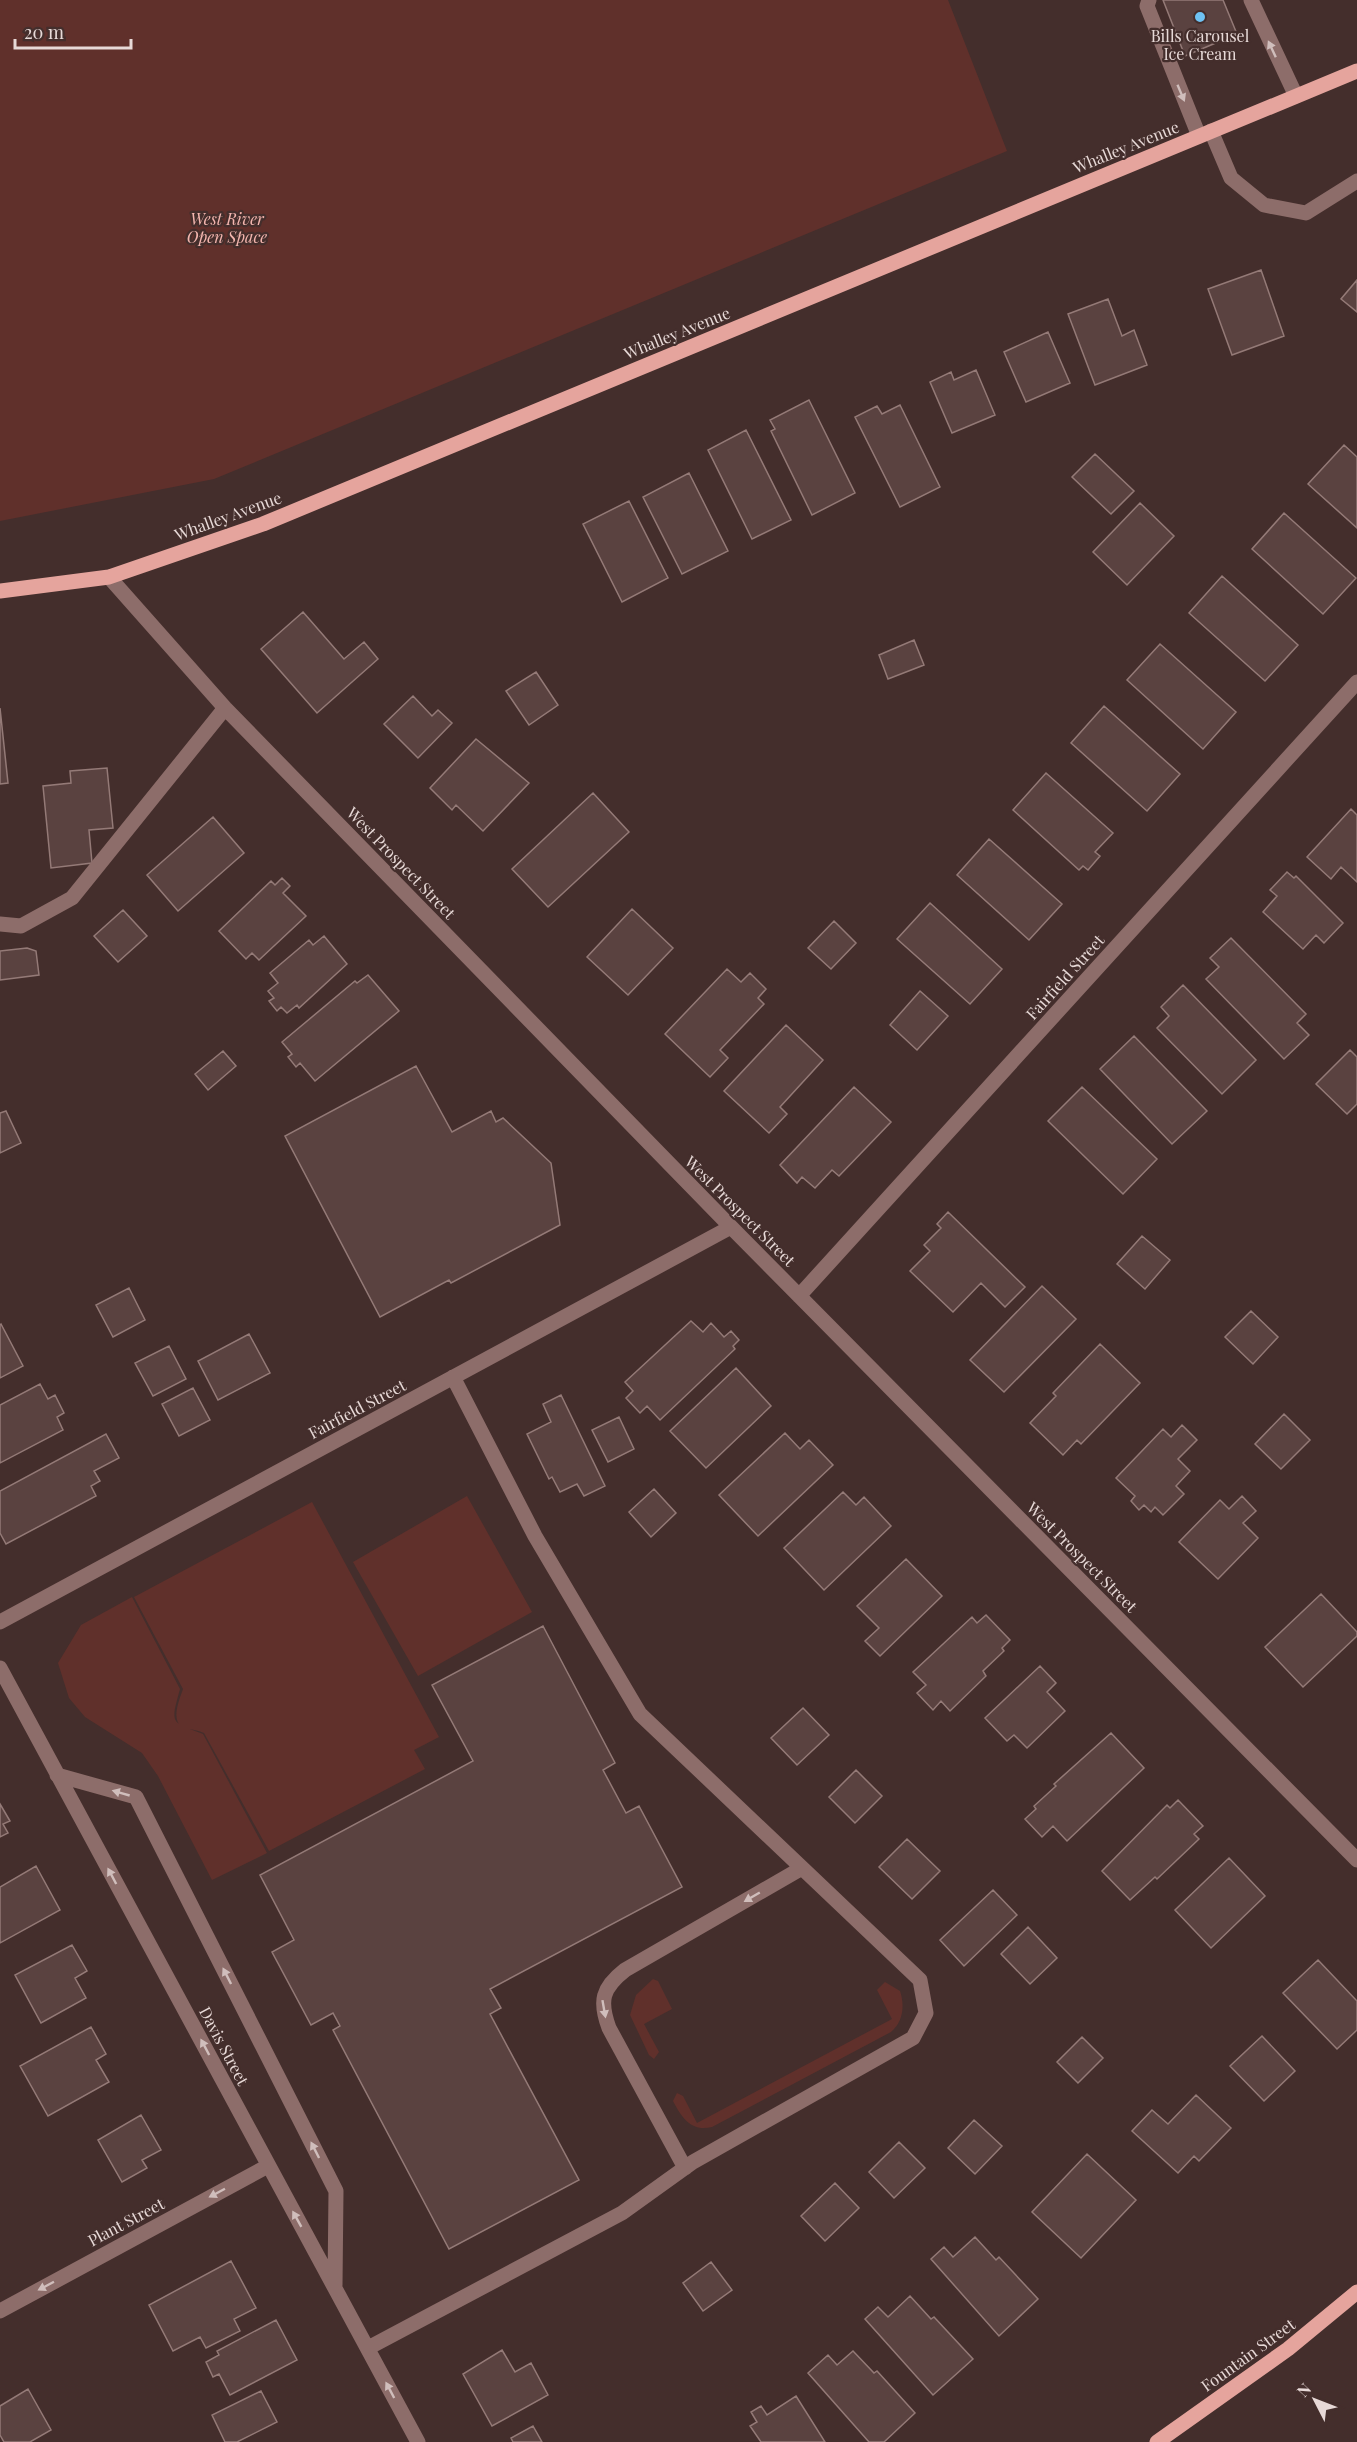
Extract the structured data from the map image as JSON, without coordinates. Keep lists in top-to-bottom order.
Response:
{
  "streets": {
    "main road": ["Whalley Avenue", "Fountain Street"],
    "street": [
      "West Prospect Street",
      "Fairfield Street",
      "Davis Street",
      "Plant Street"
    ]
  },
  "crossings": [
    ["Whalley Avenue", "West Prospect Street"],
    ["West Prospect Street", "Fairfield Street"],
    ["Davis Street", "Plant Street"]
  ],
  "one_way": ["Plant Street"],
  "parks": ["West River Open Space"],
  "places": ["Bills Carousel Ice Cream"],
  "scale_bar": "20 m",
  "north": "top left"
}
